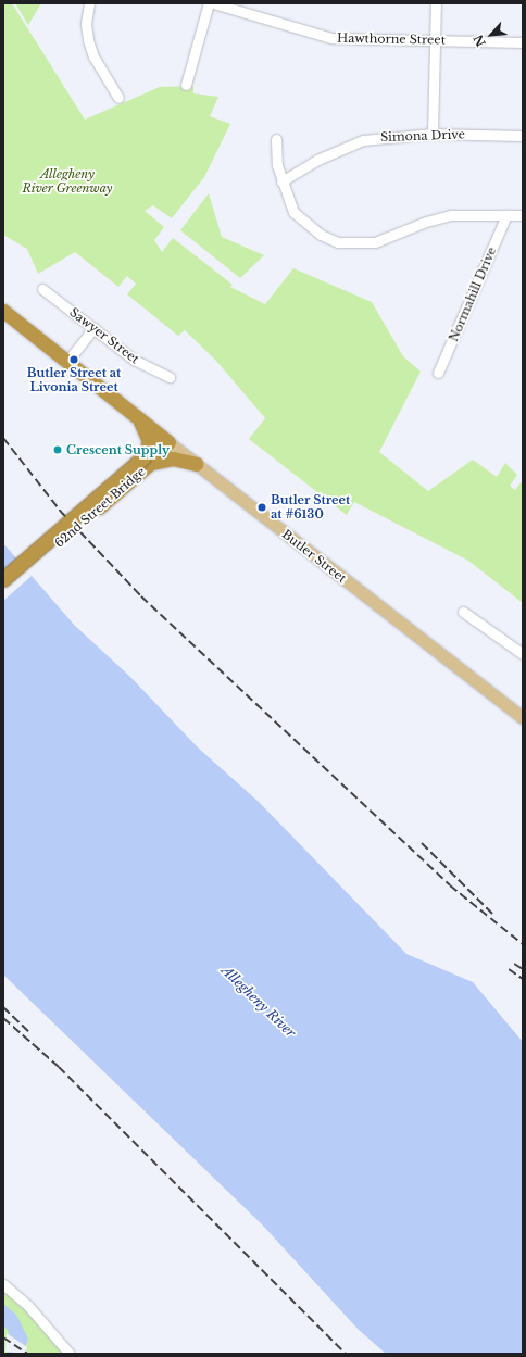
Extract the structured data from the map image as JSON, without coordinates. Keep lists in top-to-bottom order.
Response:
{
  "streets": {
    "highway": ["62nd Street Bridge", "Butler Street"],
    "street": [
      "Hawthorne Street",
      "Simona Drive",
      "Normahill Drive",
      "Sawyer Street"
    ]
  },
  "crossings": [
    ["62nd Street Bridge", "Butler Street"]
  ],
  "water": ["Allegheny River"],
  "parks": ["Allegheny River Greenway"],
  "places": ["Butler Street at Livonia Street", "Crescent Supply", "Butler Street at #6130"],
  "north": "bottom left"
}
